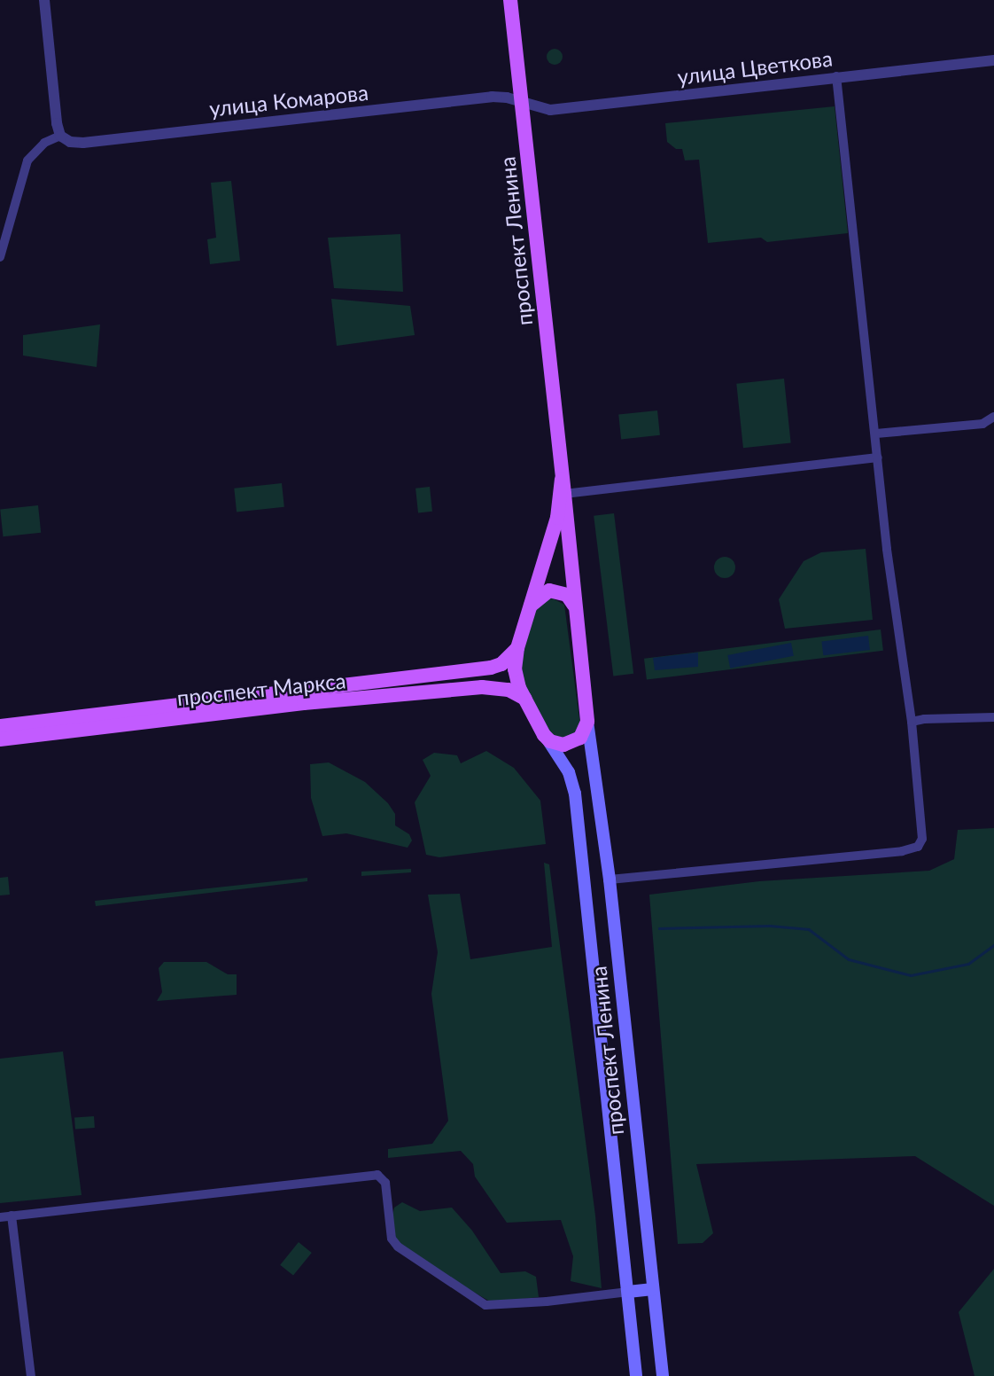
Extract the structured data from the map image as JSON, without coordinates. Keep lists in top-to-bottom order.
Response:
{
  "streets": {
    "main road": ["проспект Ленина", "проспект Маркса"],
    "street": ["улица Цветкова", "улица Комарова"]
  },
  "crossings": [
    ["улица Цветкова", "улица Комарова"],
    ["улица Цветкова", "проспект Ленина"],
    ["улица Комарова", "проспект Ленина"],
    ["проспект Ленина", "проспект Маркса"]
  ]
}
